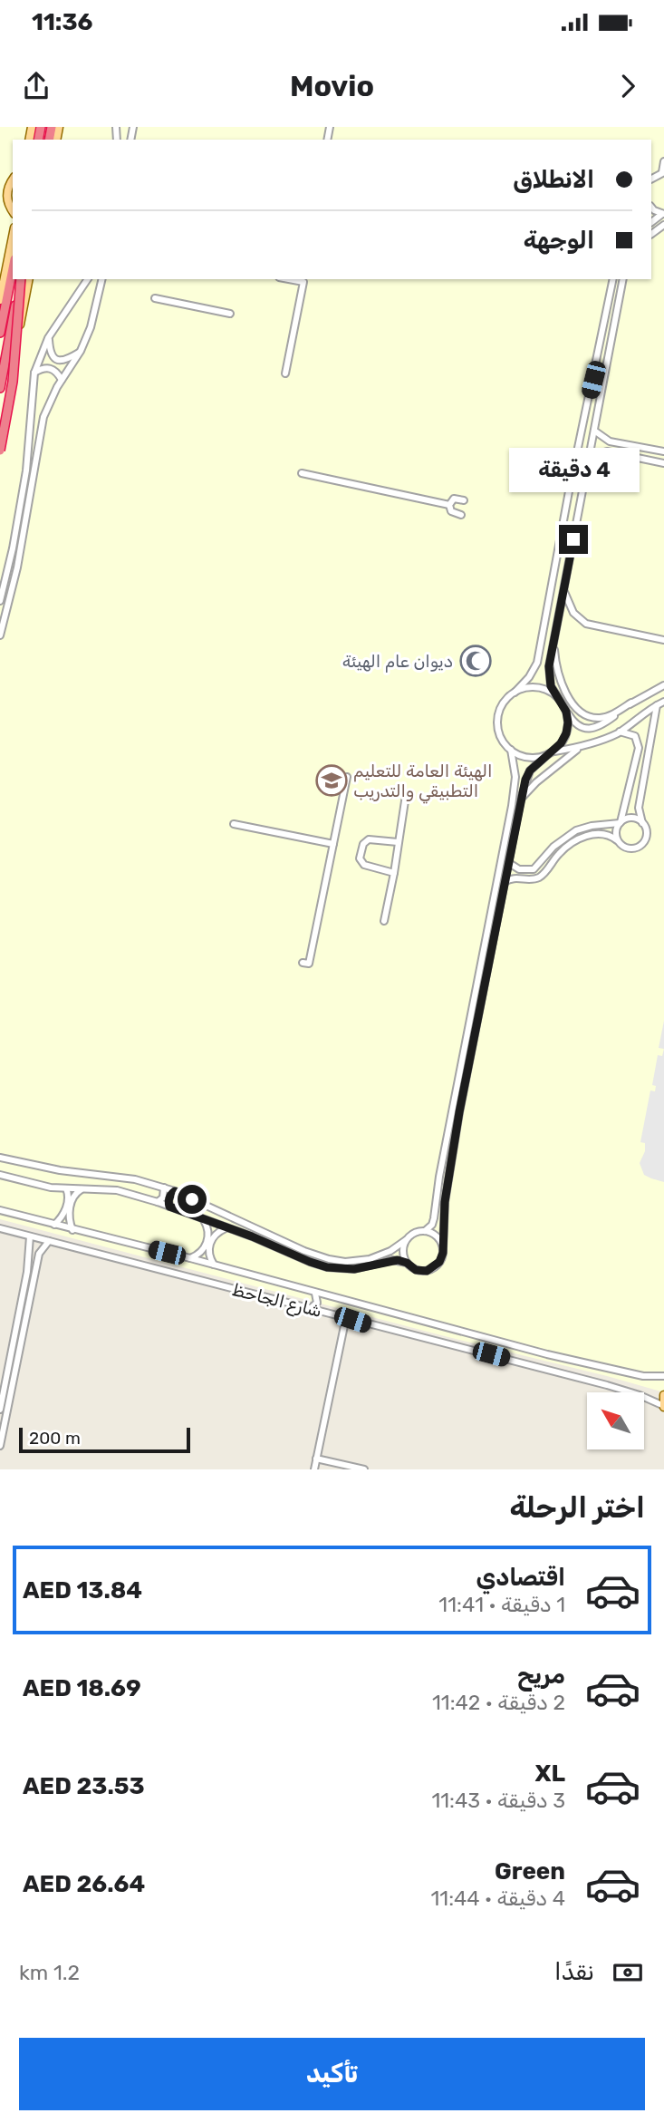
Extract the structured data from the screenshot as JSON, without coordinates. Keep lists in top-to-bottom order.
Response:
{
  "streets": {
    "street": ["شارع الجاحظ"]
  },
  "places": {
    "mosque": ["ديوان عام الهيئة"],
    "school or university": ["الهيئة العامة للتعليم التطبيقي والتدريب"]
  },
  "scale_bar": "200 m",
  "north": "top left",
  "page": {
    "status": "11:36",
    "header": "Movio",
    "banner": ["الانطلاق", "الوجهة"],
    "bubble": "4 دقيقة",
    "scale": "200 m",
    "heading": "اختر الرحلة",
    "list": [
      {
        "name": "اقتصادي",
        "note": "1 دقيقة · 11:41",
        "value": "AED 13.84"
      },
      {
        "name": "مريح",
        "note": "2 دقيقة · 11:42",
        "value": "AED 18.69"
      },
      {
        "name": "XL",
        "note": "3 دقيقة · 11:43",
        "value": "AED 23.53"
      },
      {
        "name": "Green",
        "note": "4 دقيقة · 11:44",
        "value": "AED 26.64"
      }
    ],
    "pay": ["نقدًا", "1.2 km"],
    "buttons": "تأكيد"
  }
}
